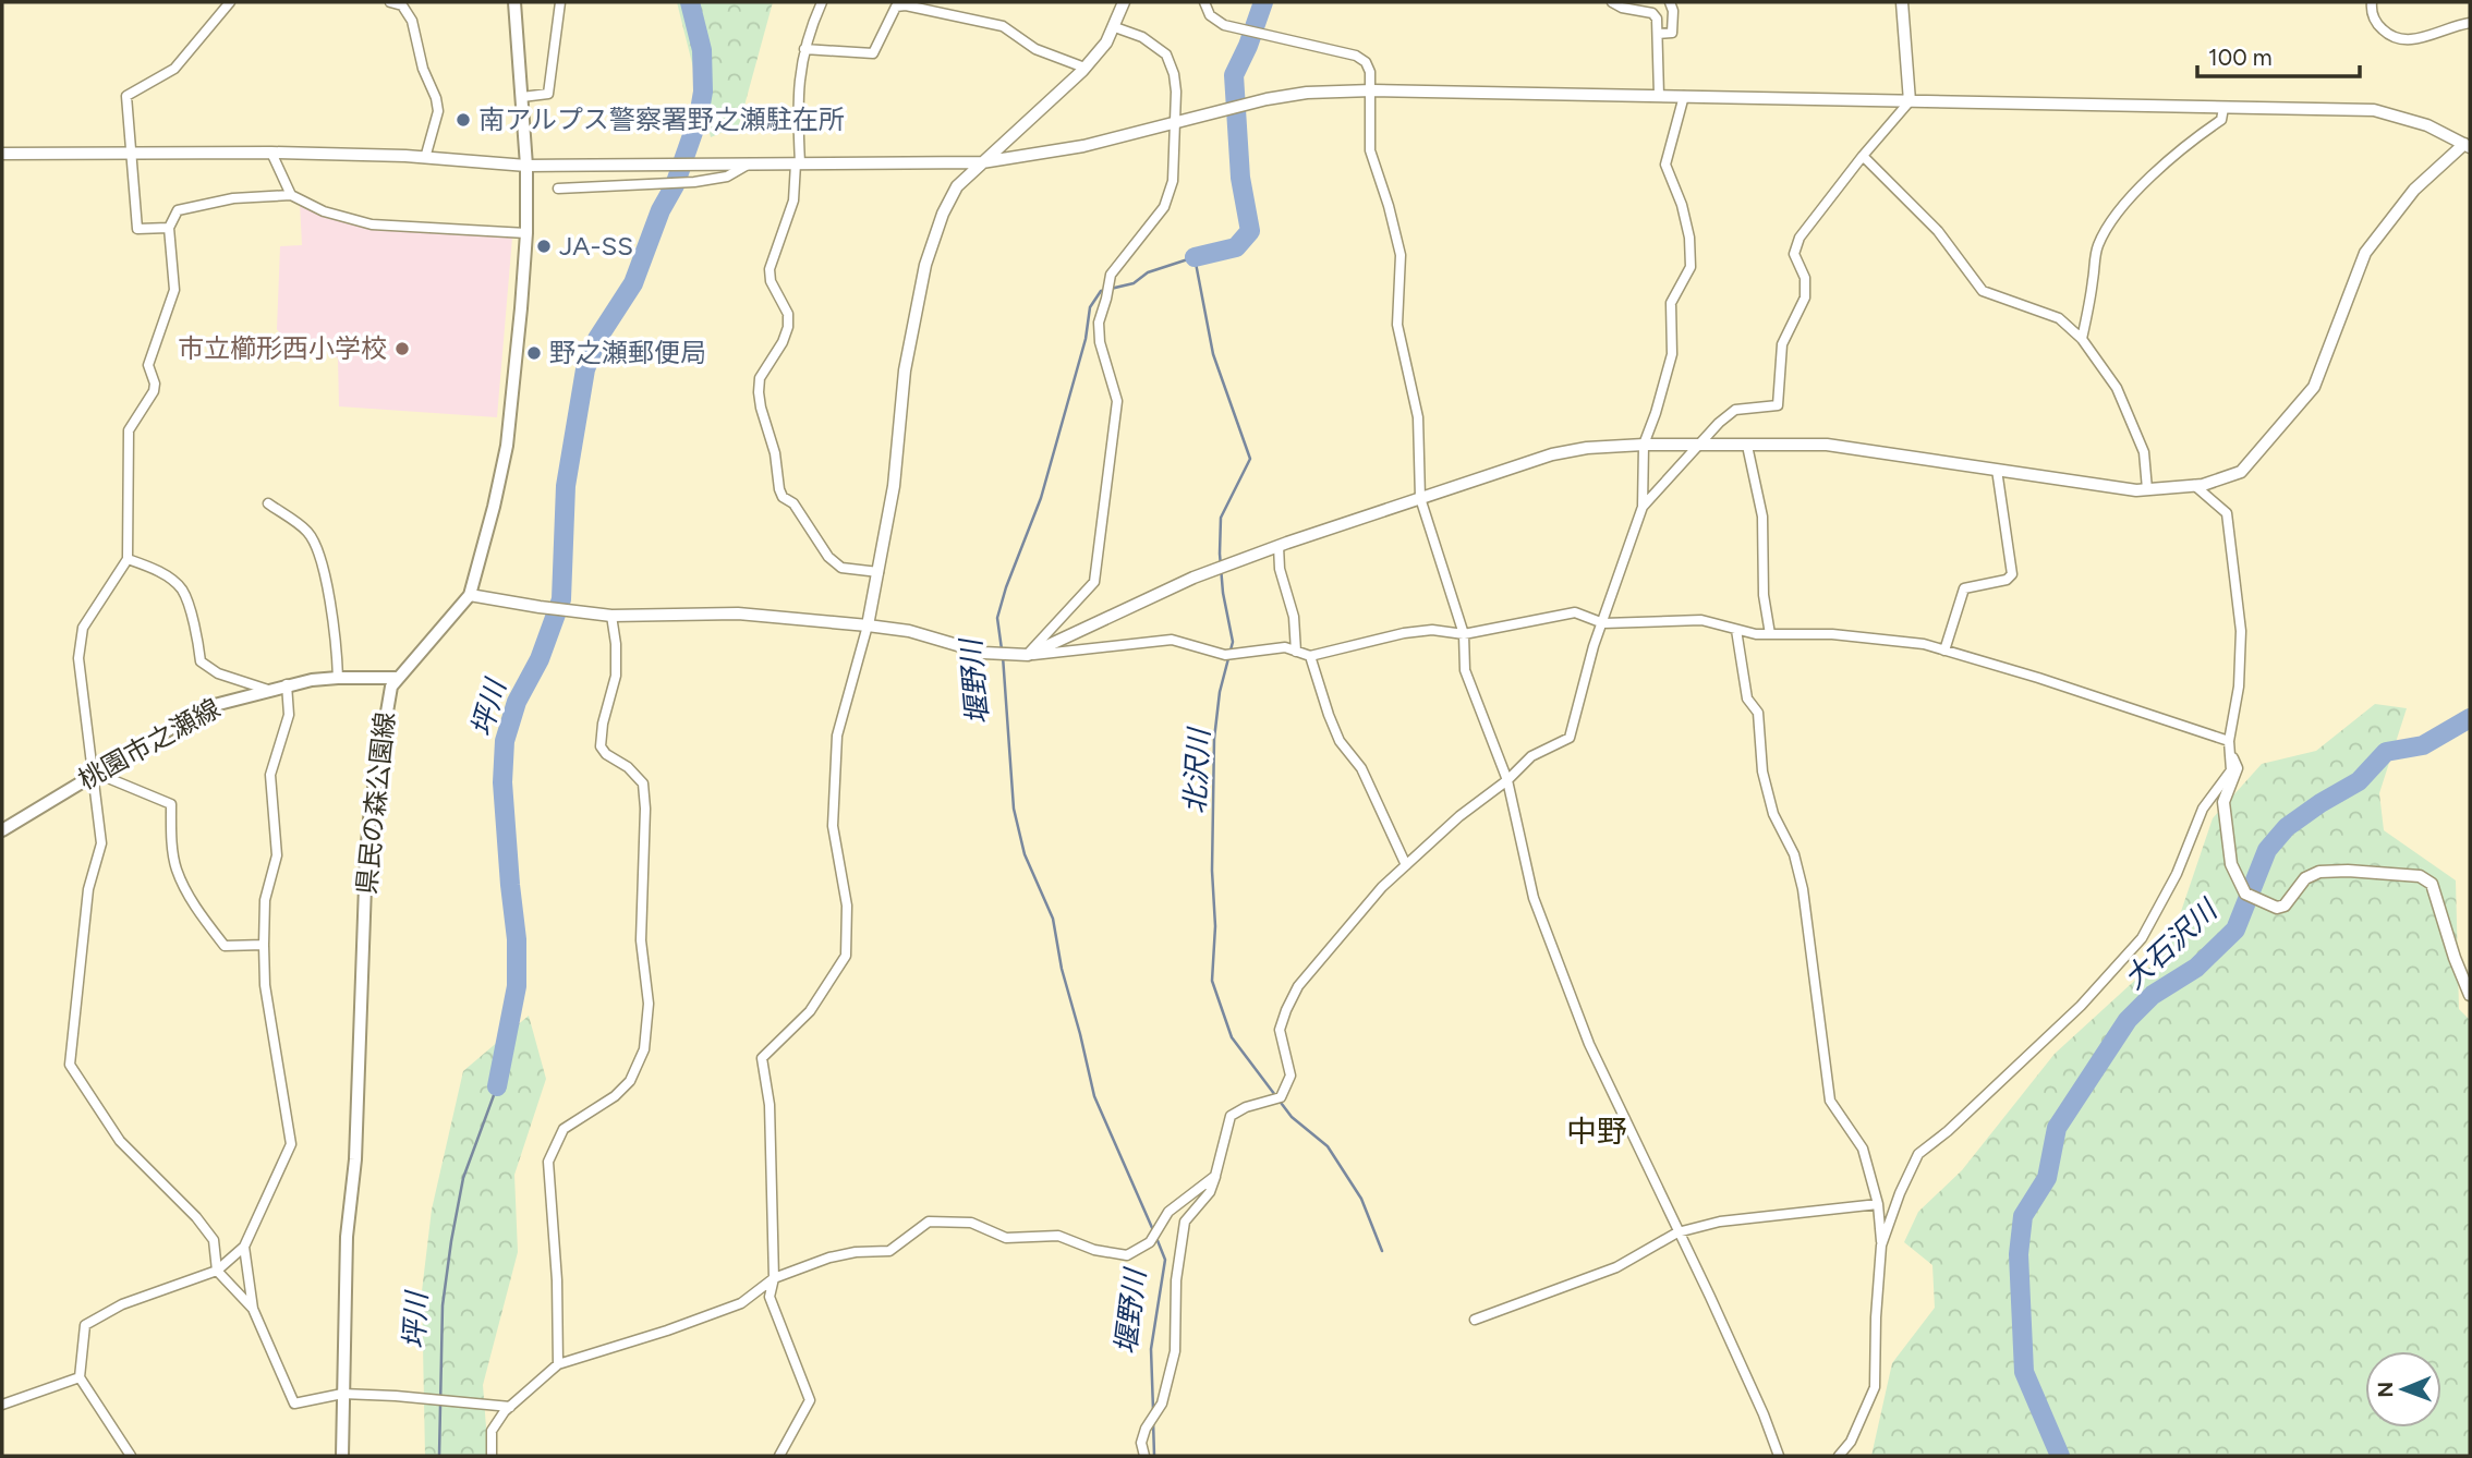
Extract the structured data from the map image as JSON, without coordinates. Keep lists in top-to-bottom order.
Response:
{
  "streets": {
    "main road": ["桃園市之瀬線", "県民の森公園線"]
  },
  "crossings": [
    ["桃園市之瀬線", "県民の森公園線"]
  ],
  "districts": ["中野"],
  "water": [
    "堰野川",
    "坪川",
    "北沢川",
    "大石沢川"
  ],
  "places": [
    "南アルプス警察署野之瀬駐在所",
    "JA-SS",
    "市立櫛形西小学校",
    "野之瀬郵便局"
  ],
  "scale_bar": "100 m",
  "north": "left"
}
